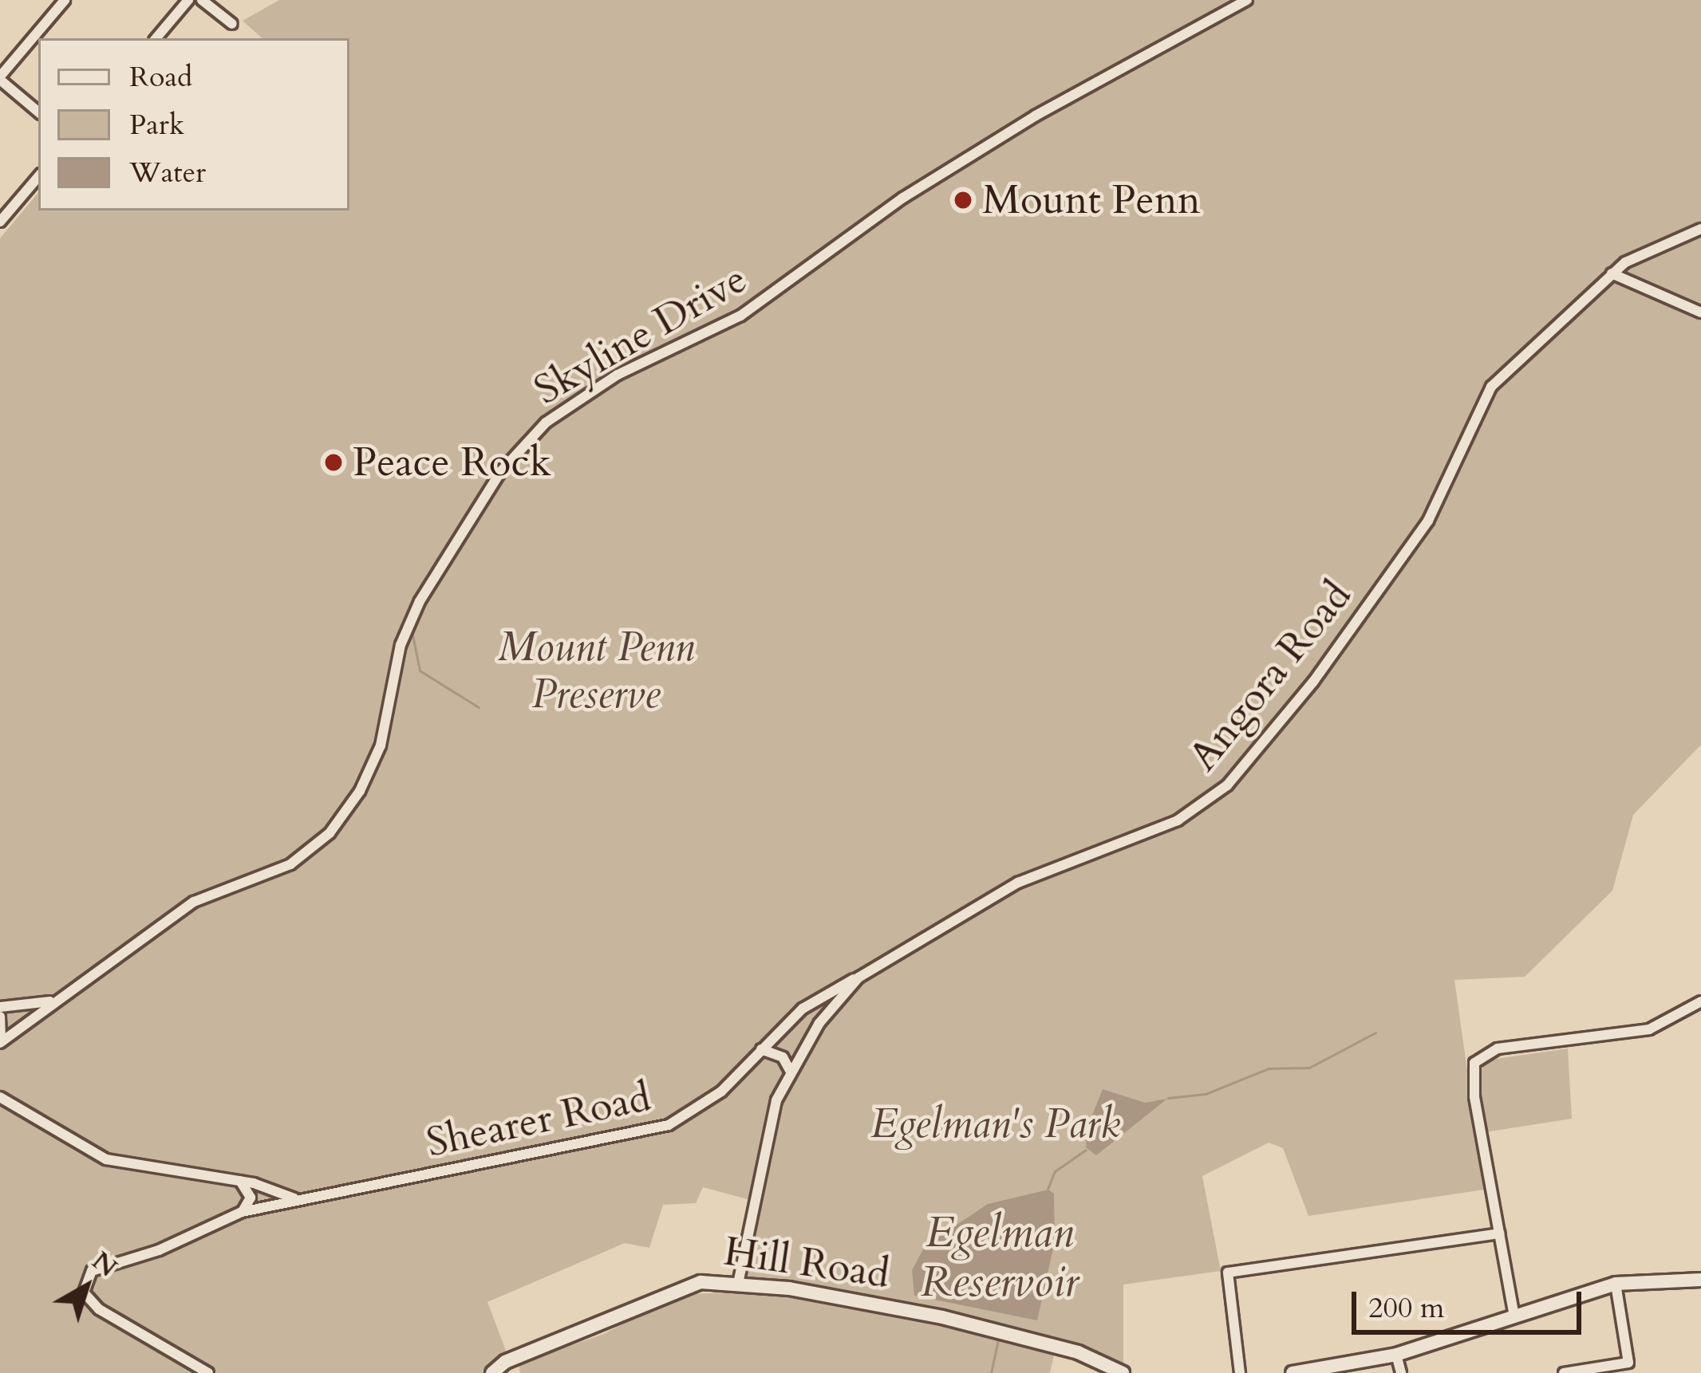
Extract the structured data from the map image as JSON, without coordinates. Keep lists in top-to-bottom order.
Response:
{
  "streets": {
    "street": [
      "Skyline Drive",
      "Angora Road",
      "Shearer Road",
      "Hill Road"
    ]
  },
  "crossings": [
    ["Angora Road", "Shearer Road"],
    ["Angora Road", "Hill Road"]
  ],
  "water": ["Egelman Reservoir"],
  "parks": ["Mount Penn Preserve", "Egelman's Park"],
  "places": ["Mount Penn", "Peace Rock"],
  "legend": ["Road", "Park", "Water"],
  "scale_bar": "200 m",
  "north": "top right"
}
